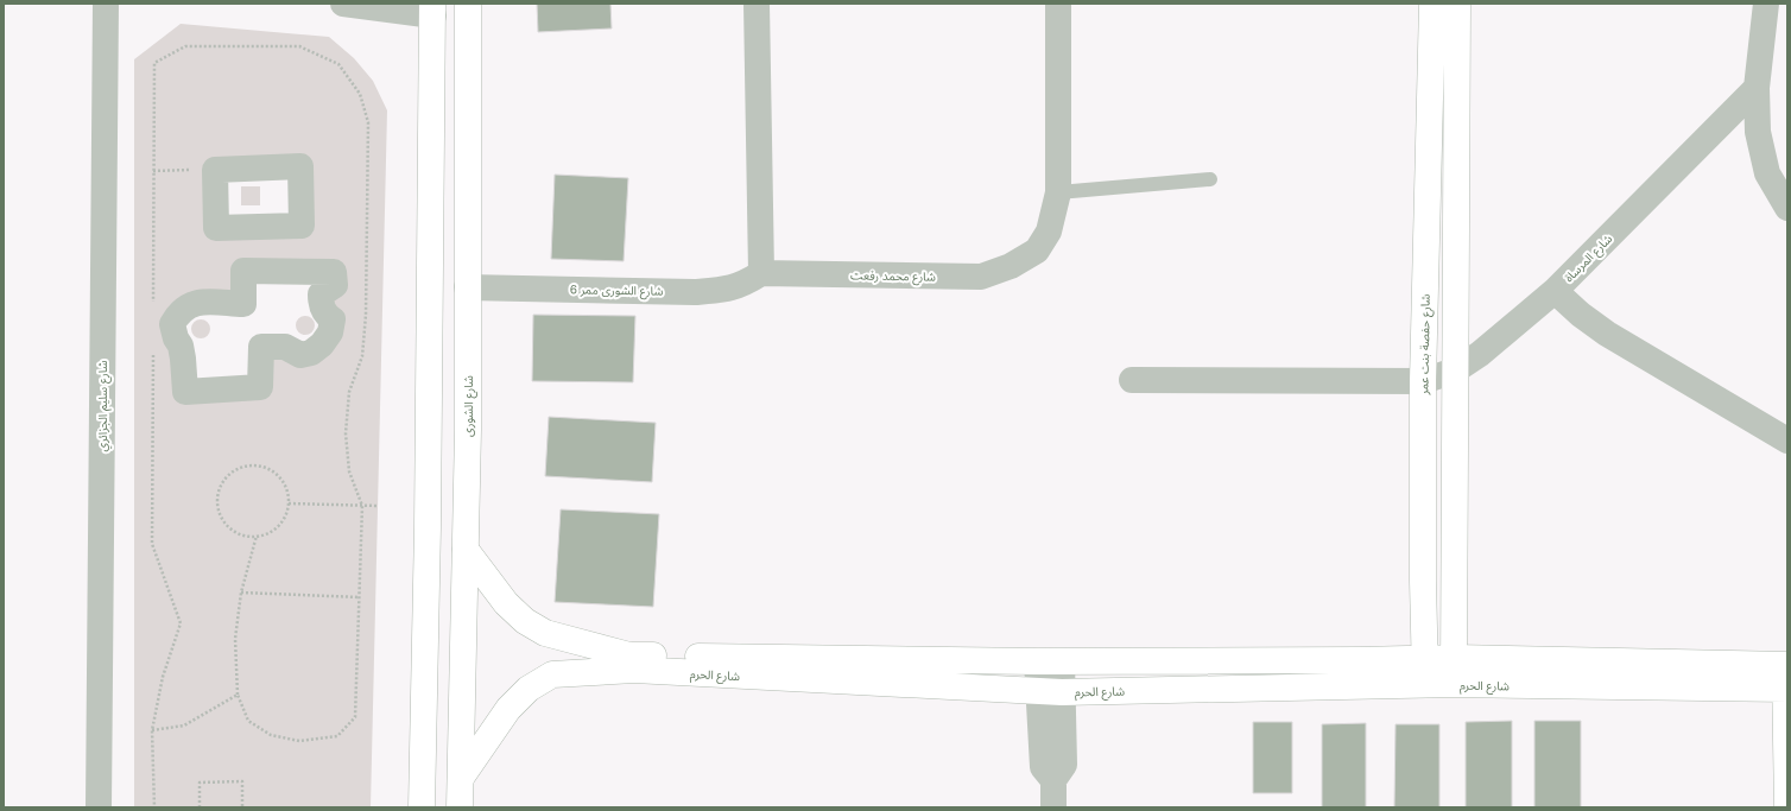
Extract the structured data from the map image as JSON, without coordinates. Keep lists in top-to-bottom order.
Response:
{
  "streets": {
    "street": [
      "شارع المرساة",
      "شارع محمد رفعت",
      "شارع الشورى ممر 6",
      "شارع حفصة بنت عمر",
      "شارع سليم الجزائري",
      "شارع الشورى",
      "شارع الحرم"
    ]
  },
  "crossings": [
    ["شارع محمد رفعت", "شارع الشورى ممر 6"],
    ["شارع الشورى ممر 6", "شارع الشورى"],
    ["شارع حفصة بنت عمر", "شارع الحرم"],
    ["شارع الشورى", "شارع الحرم"]
  ]
}
